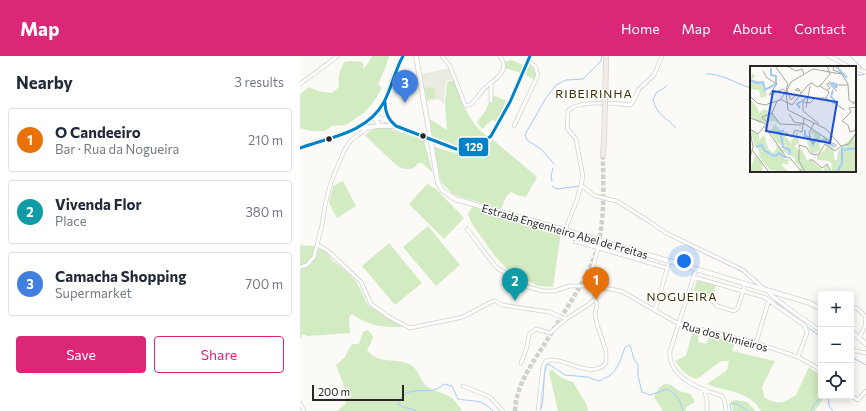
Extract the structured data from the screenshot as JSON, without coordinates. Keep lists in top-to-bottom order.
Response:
{
  "streets": {
    "main road": ["Estrada Engenheiro Abel de Freitas"],
    "street": ["Rua dos Vimieiros"]
  },
  "districts": ["RIBEIRINHA", "NOGUEIRA"],
  "lines": ["transit line 129"],
  "scale_bar": "200 m",
  "page": {
    "header": "Map",
    "nav": [
      "Home",
      "Map",
      "About",
      "Contact"
    ],
    "heading": ["Nearby", "3 results"],
    "pins": ["3", "1", "2"],
    "list": [
      {
        "mark": "1",
        "name": "O Candeeiro",
        "note": "Bar · Rua da Nogueira",
        "value": "210 m"
      },
      {
        "mark": "2",
        "name": "Vivenda Flor",
        "note": "Place",
        "value": "380 m"
      },
      {
        "mark": "3",
        "name": "Camacha Shopping",
        "note": "Supermarket",
        "value": "700 m"
      }
    ],
    "map_buttons": ["+", "−"],
    "buttons": ["Save", "Share"],
    "scale": "200 m"
  }
}
